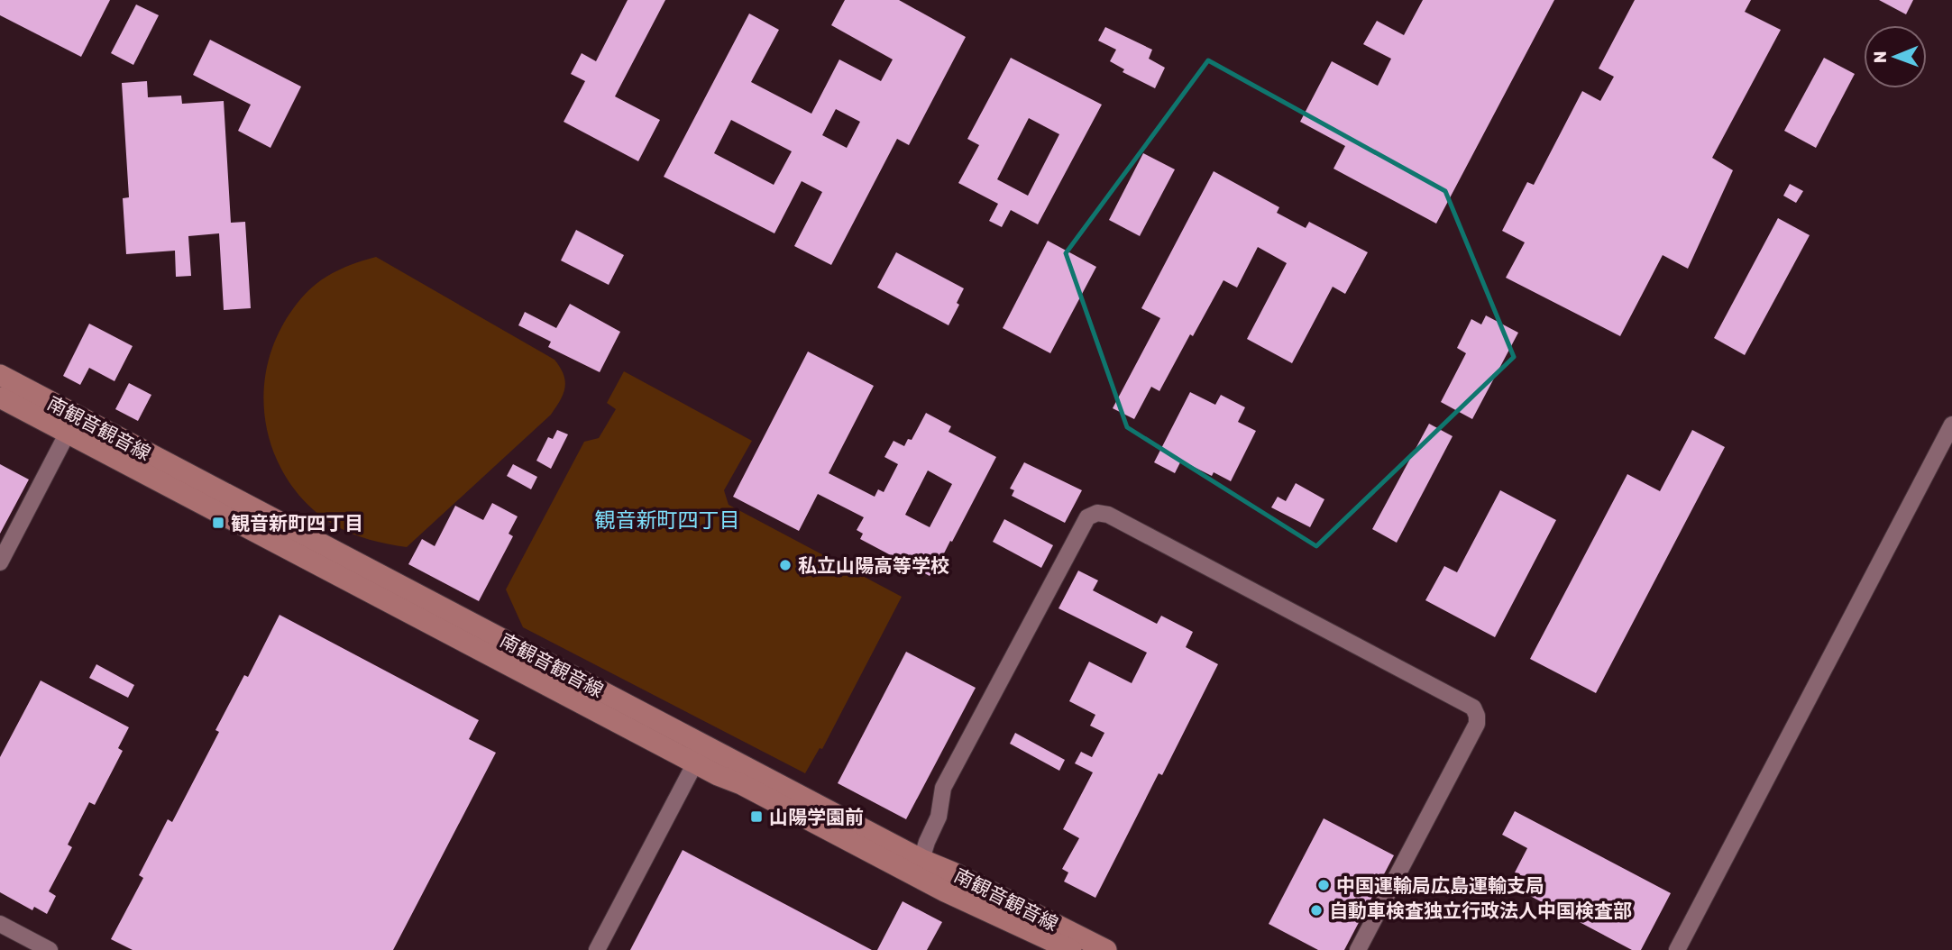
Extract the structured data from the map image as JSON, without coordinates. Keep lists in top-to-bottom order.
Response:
{
  "streets": {
    "main road": ["南観音観音線"]
  },
  "districts": ["観音新町四丁目"],
  "places": {
    "transit": ["観音新町四丁目", "山陽学園前"],
    "other": ["私立山陽高等学校", "中国運輸局広島運輸支局", "自動車検査独立行政法人中国検査部"]
  },
  "north": "left"
}
